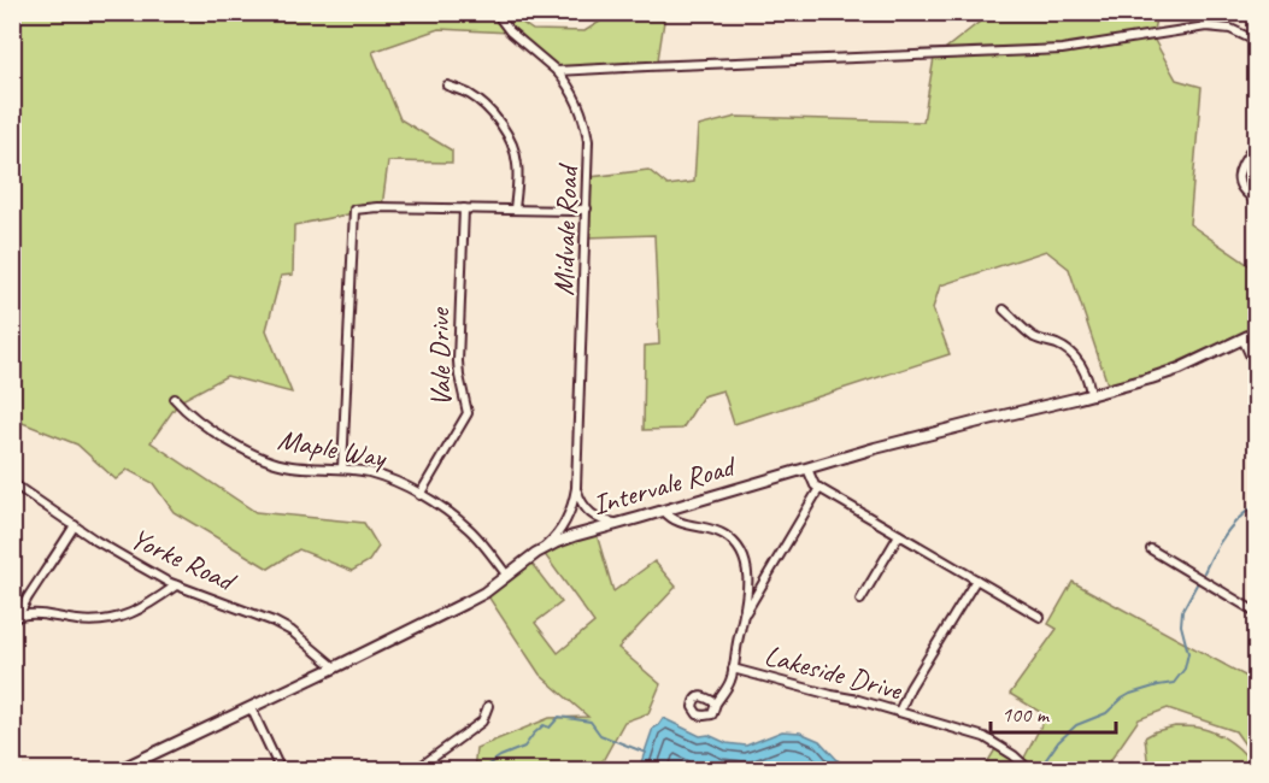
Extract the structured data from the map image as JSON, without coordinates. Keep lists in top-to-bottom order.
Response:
{
  "streets": {
    "street": [
      "Midvale Road",
      "Vale Drive",
      "Maple Way",
      "Intervale Road",
      "Yorke Road",
      "Lakeside Drive"
    ]
  },
  "crossings": [
    ["Midvale Road", "Intervale Road"],
    ["Vale Drive", "Maple Way"],
    ["Maple Way", "Intervale Road"],
    ["Intervale Road", "Yorke Road"],
    ["Intervale Road", "Lakeside Drive"]
  ],
  "scale_bar": "100 m"
}
